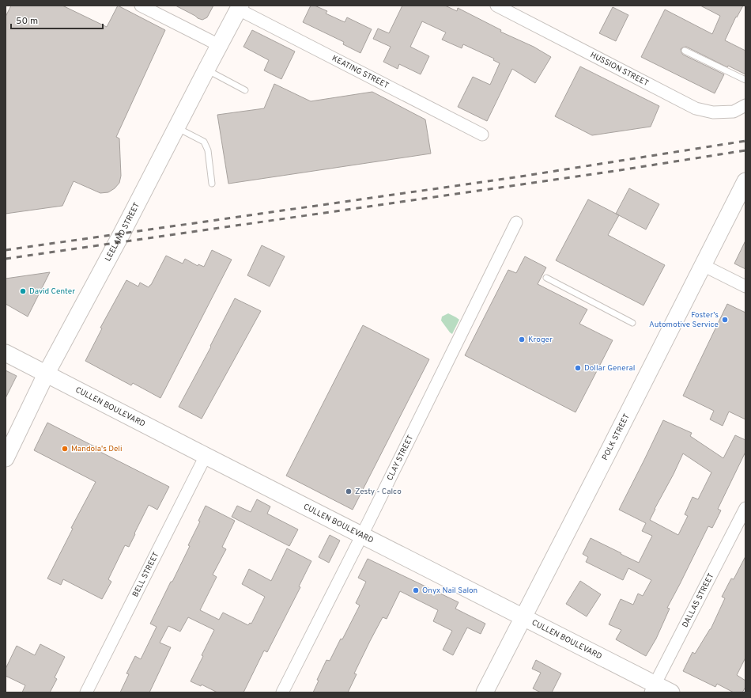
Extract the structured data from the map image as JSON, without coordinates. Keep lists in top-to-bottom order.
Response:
{
  "streets": {
    "main road": ["LEELAND STREET", "CULLEN BOULEVARD", "POLK STREET"],
    "street": [
      "HUSSION STREET",
      "KEATING STREET",
      "CLAY STREET",
      "BELL STREET",
      "DALLAS STREET"
    ]
  },
  "crossings": [
    ["KEATING STREET", "LEELAND STREET"],
    ["LEELAND STREET", "CULLEN BOULEVARD"],
    ["CULLEN BOULEVARD", "POLK STREET"],
    ["CULLEN BOULEVARD", "CLAY STREET"],
    ["CULLEN BOULEVARD", "BELL STREET"],
    ["CULLEN BOULEVARD", "DALLAS STREET"]
  ],
  "places": [
    "David Center",
    "Foster's Automotive Service",
    "Kroger",
    "Dollar General",
    "Mandola's Deli",
    "Zesty - Calco",
    "Onyx Nail Salon"
  ],
  "scale_bar": "50 m"
}
